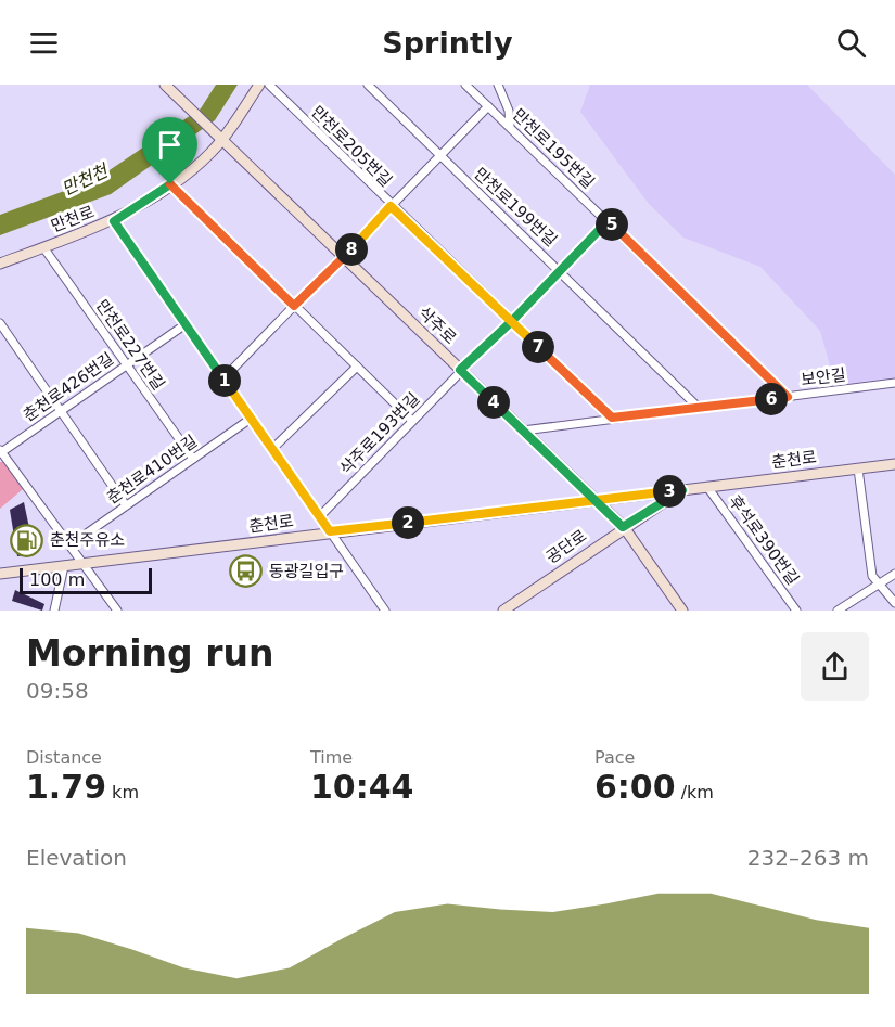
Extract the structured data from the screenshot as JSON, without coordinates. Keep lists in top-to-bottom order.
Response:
{
  "streets": {
    "street": [
      "만천로205번길",
      "만천로195번길",
      "만천로199번길",
      "만천로",
      "삭주로",
      "만천로227번길",
      "보안길",
      "춘천로426번길",
      "삭주로193번길",
      "춘천로",
      "춘천로410번길",
      "후석로390번길",
      "공단로"
    ]
  },
  "crossings": [
    ["만천로205번길", "보안길"],
    ["만천로205번길", "삭주로193번길"],
    ["만천로195번길", "보안길"],
    ["만천로195번길", "삭주로193번길"],
    ["만천로199번길", "보안길"],
    ["만천로199번길", "삭주로193번길"],
    ["만천로", "삭주로"],
    ["만천로", "만천로227번길"],
    ["삭주로", "보안길"],
    ["삭주로", "삭주로193번길"],
    ["삭주로", "춘천로"],
    ["삭주로", "공단로"],
    ["만천로227번길", "춘천로426번길"],
    ["만천로227번길", "춘천로410번길"],
    ["춘천로", "후석로390번길"],
    ["춘천로", "공단로"]
  ],
  "water": ["만천천"],
  "places": {
    "fuel station": ["춘천주유소"],
    "bus stop": ["동광길입구"]
  },
  "scale_bar": "100 m",
  "page": {
    "header": "Sprintly",
    "pins": [
      "5",
      "8",
      "7",
      "1",
      "6",
      "4",
      "3",
      "2"
    ],
    "scale": "100 m",
    "heading": ["Morning run", "09:58"],
    "stats": [
      ["Distance", "1.79 km"],
      ["Time", "10:44"],
      ["Pace", "6:00 /km"]
    ],
    "chart": ["Elevation", "232–263 m"]
  }
}
